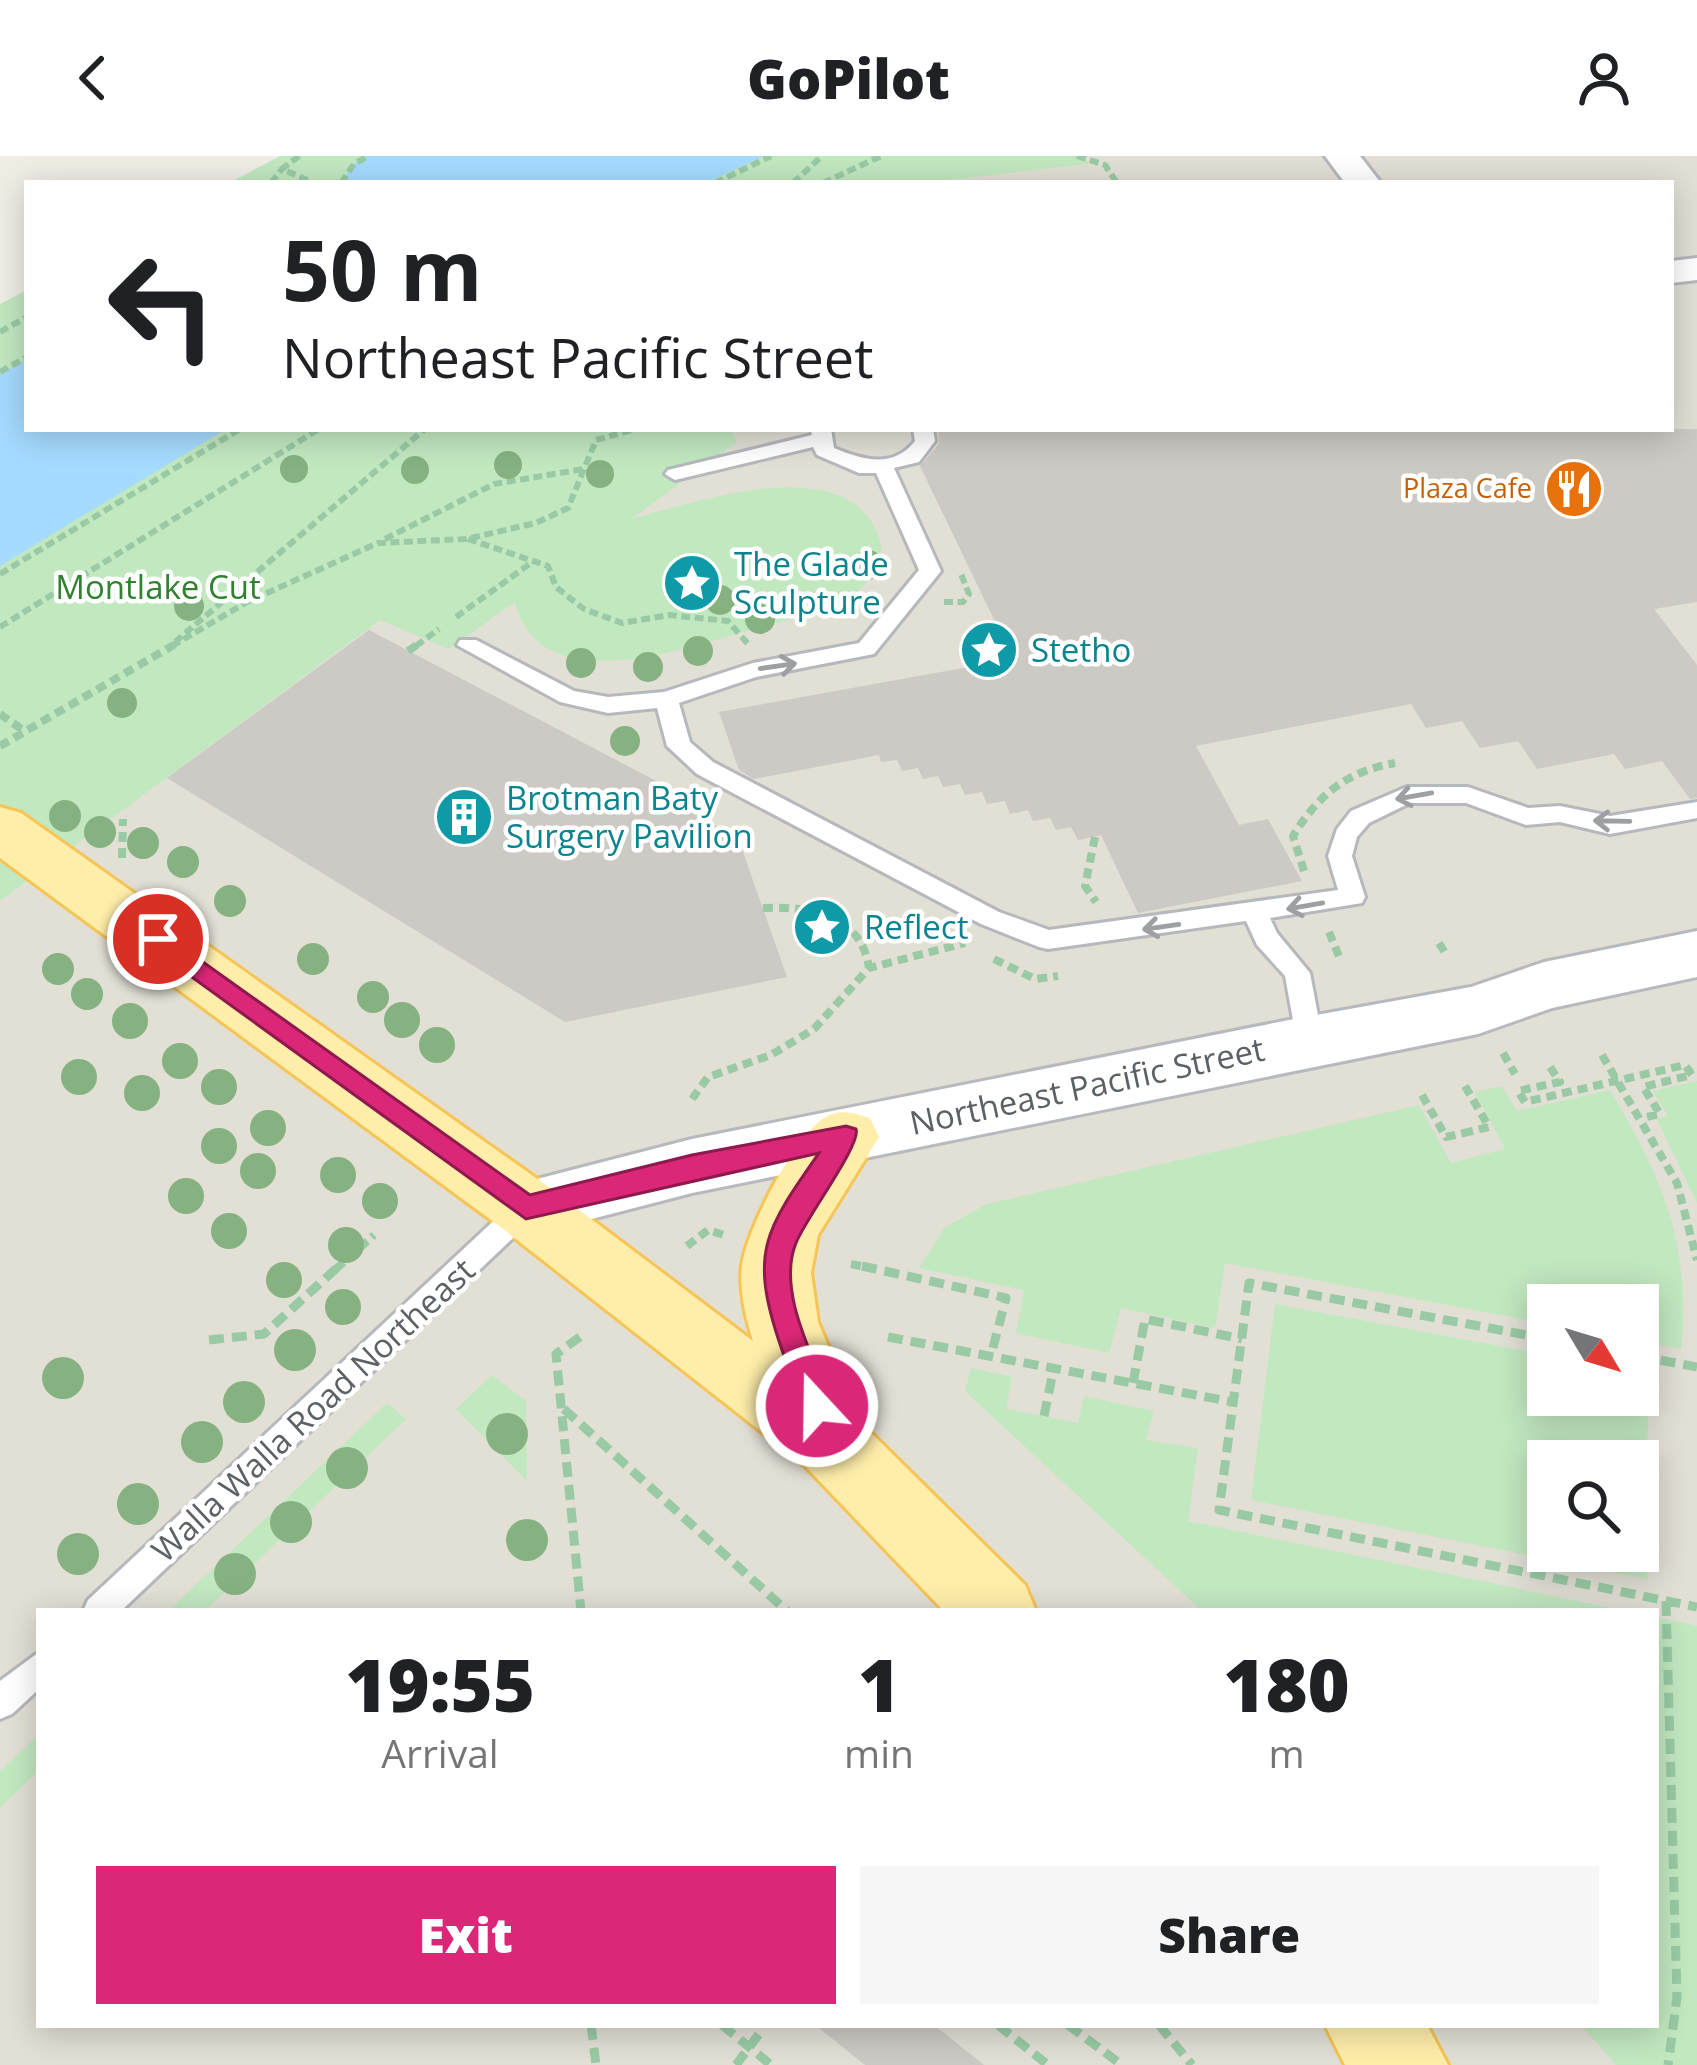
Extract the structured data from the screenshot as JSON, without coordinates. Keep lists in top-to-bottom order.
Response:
{
  "streets": {
    "main road": ["Northeast Pacific Street"],
    "lane": ["Walla Walla Road Northeast"]
  },
  "crossings": [
    ["Northeast Pacific Street", "Walla Walla Road Northeast"]
  ],
  "parks": ["Montlake Cut"],
  "places": {
    "restaurant": ["Plaza Cafe"],
    "place": ["The Glade Sculpture", "Stetho", "Reflect"],
    "building": ["Brotman Baty Surgery Pavilion"]
  },
  "north": "bottom right",
  "page": {
    "header": "GoPilot",
    "turn": ["50 m", "Northeast Pacific Street"],
    "eta": [
      "19:55",
      "Arrival",
      "1",
      "min",
      "180",
      "m"
    ],
    "buttons": ["Exit", "Share"]
  }
}
